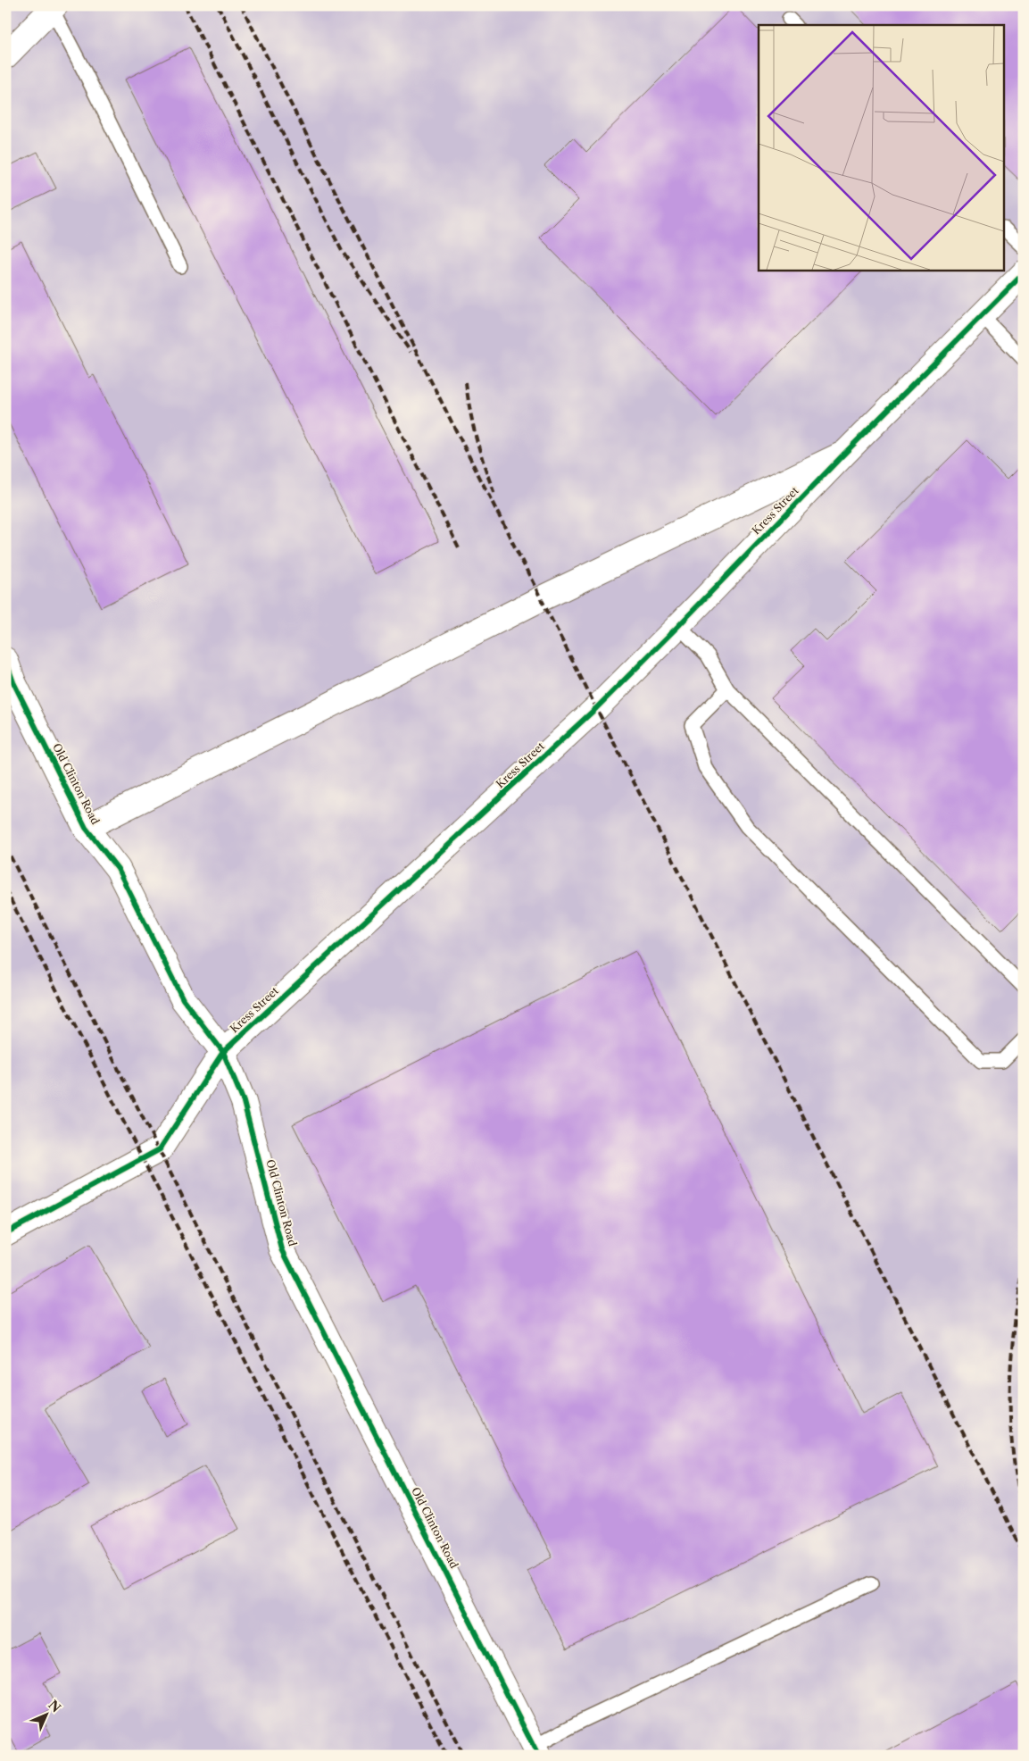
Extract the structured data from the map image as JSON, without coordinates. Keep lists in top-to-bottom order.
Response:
{
  "streets": {
    "street": ["Kress Street", "Old Clinton Road"]
  },
  "crossings": [
    ["Kress Street", "Old Clinton Road"]
  ],
  "north": "top right"
}
